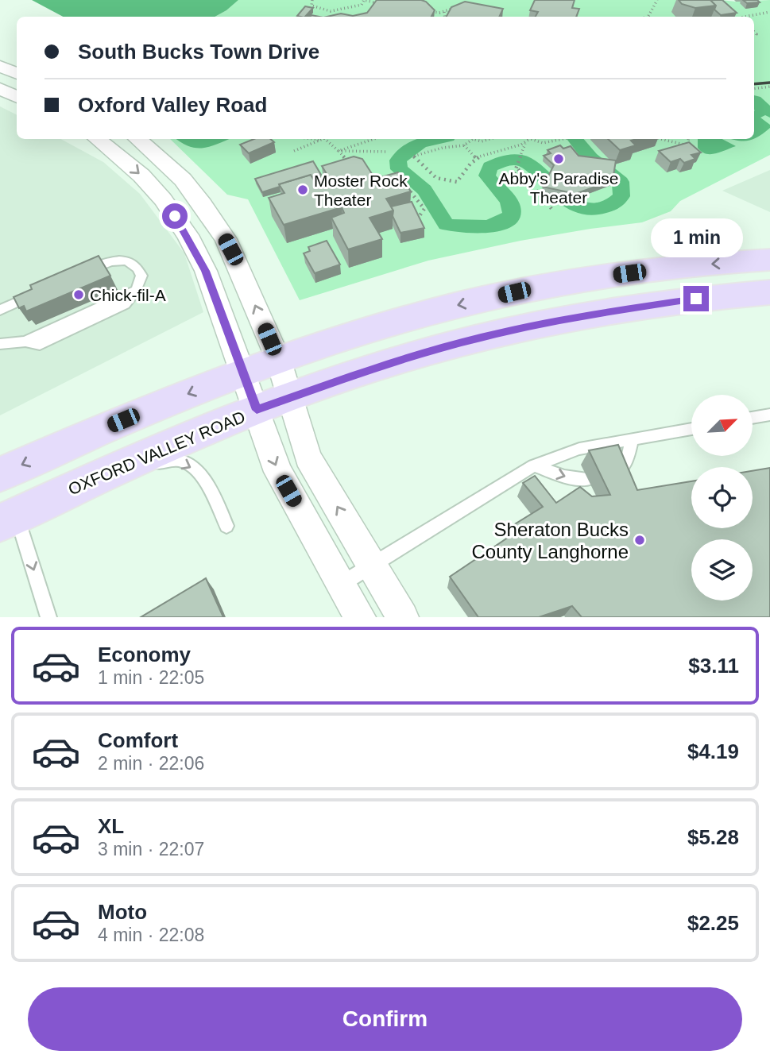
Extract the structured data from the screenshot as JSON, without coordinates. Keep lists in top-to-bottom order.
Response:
{
  "streets": {
    "main road": ["OXFORD VALLEY ROAD"]
  },
  "places": [
    "Abby's Paradise Theater",
    "Moster Rock Theater",
    "Chick-fil-A",
    "Sheraton Bucks County Langhorne"
  ],
  "north": "top right",
  "page": {
    "banner": ["South Bucks Town Drive", "Oxford Valley Road"],
    "bubble": "1 min",
    "list": [
      {
        "name": "Economy",
        "note": "1 min · 22:05",
        "value": "$3.11"
      },
      {
        "name": "Comfort",
        "note": "2 min · 22:06",
        "value": "$4.19"
      },
      {
        "name": "XL",
        "note": "3 min · 22:07",
        "value": "$5.28"
      },
      {
        "name": "Moto",
        "note": "4 min · 22:08",
        "value": "$2.25"
      }
    ],
    "buttons": "Confirm"
  }
}
